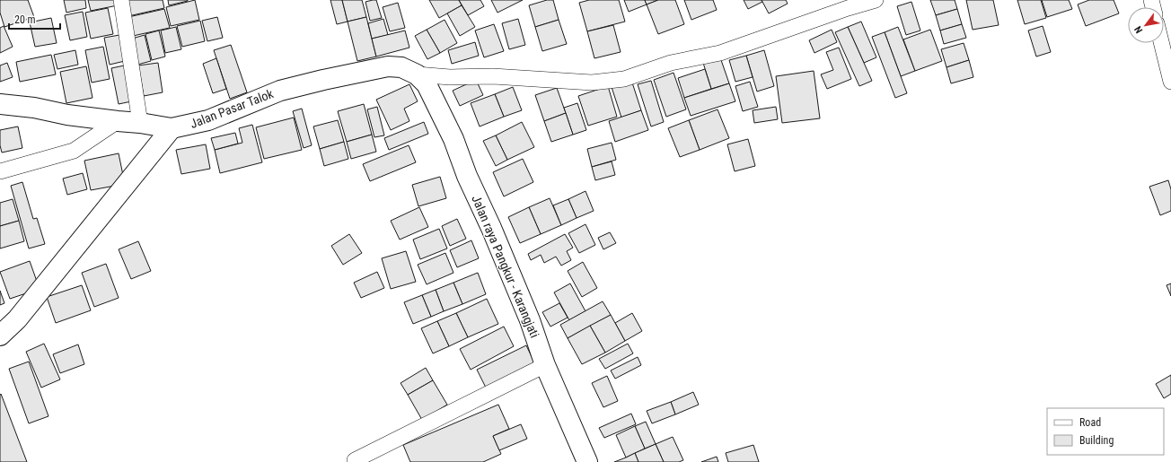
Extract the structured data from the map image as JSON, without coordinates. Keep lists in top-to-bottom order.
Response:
{
  "streets": {
    "main road": ["Jalan Pasar Talok", "Jalan raya Pangkur - Karangjati"]
  },
  "crossings": [
    ["Jalan Pasar Talok", "Jalan raya Pangkur - Karangjati"]
  ],
  "legend": ["Road", "Building"],
  "scale_bar": "20 m",
  "north": "bottom left"
}
